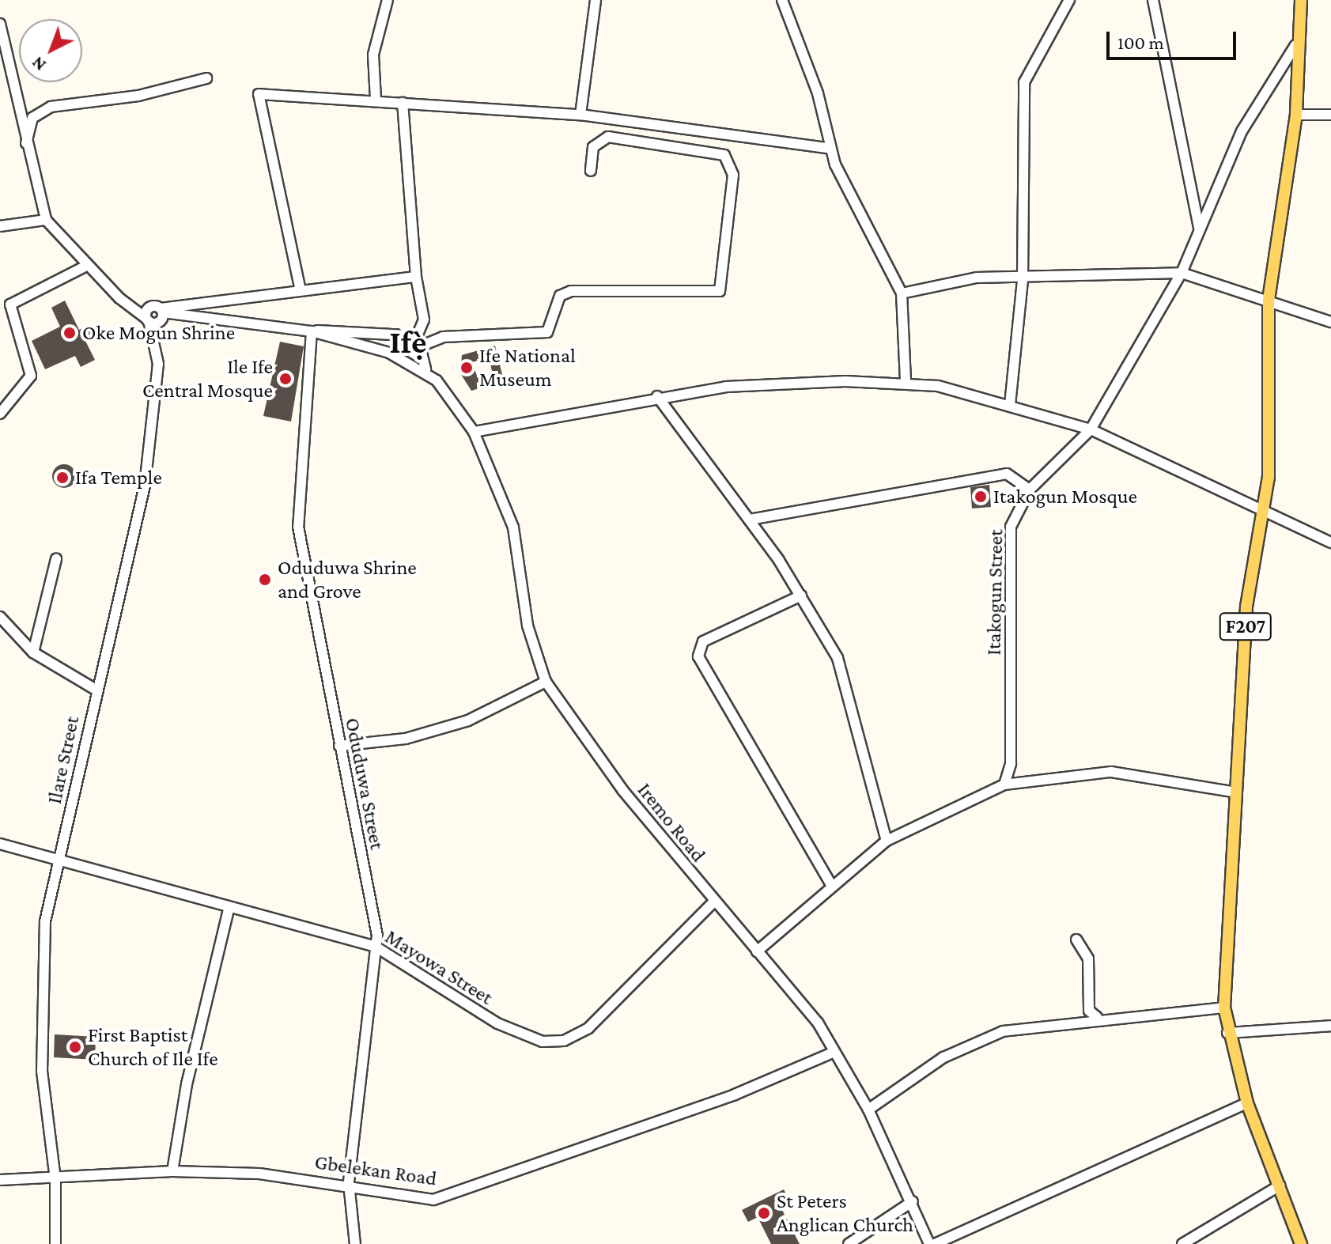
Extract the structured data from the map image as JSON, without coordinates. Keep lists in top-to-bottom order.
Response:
{
  "streets": {
    "main road": ["F207"],
    "street": [
      "Itakogun Street",
      "Ilare Street",
      "Oduduwa Street",
      "Iremo Road",
      "Mayowa Street",
      "Gbelekan Road"
    ]
  },
  "crossings": [
    ["Itakogun Street", "F207"],
    ["Ilare Street", "Mayowa Street"],
    ["Ilare Street", "Gbelekan Road"],
    ["Oduduwa Street", "Mayowa Street"],
    ["Oduduwa Street", "Gbelekan Road"],
    ["Iremo Road", "Mayowa Street"],
    ["Iremo Road", "Gbelekan Road"]
  ],
  "districts": ["Ifẹ̀"],
  "places": [
    "Oke Mogun Shrine",
    "Ife National Museum",
    "Ile Ife Central Mosque",
    "Ifa Temple",
    "Itakogun Mosque",
    "Oduduwa Shrine and Grove",
    "First Baptist Church of Ile Ife",
    "St Peters Anglican Church"
  ],
  "scale_bar": "100 m",
  "north": "bottom left"
}
